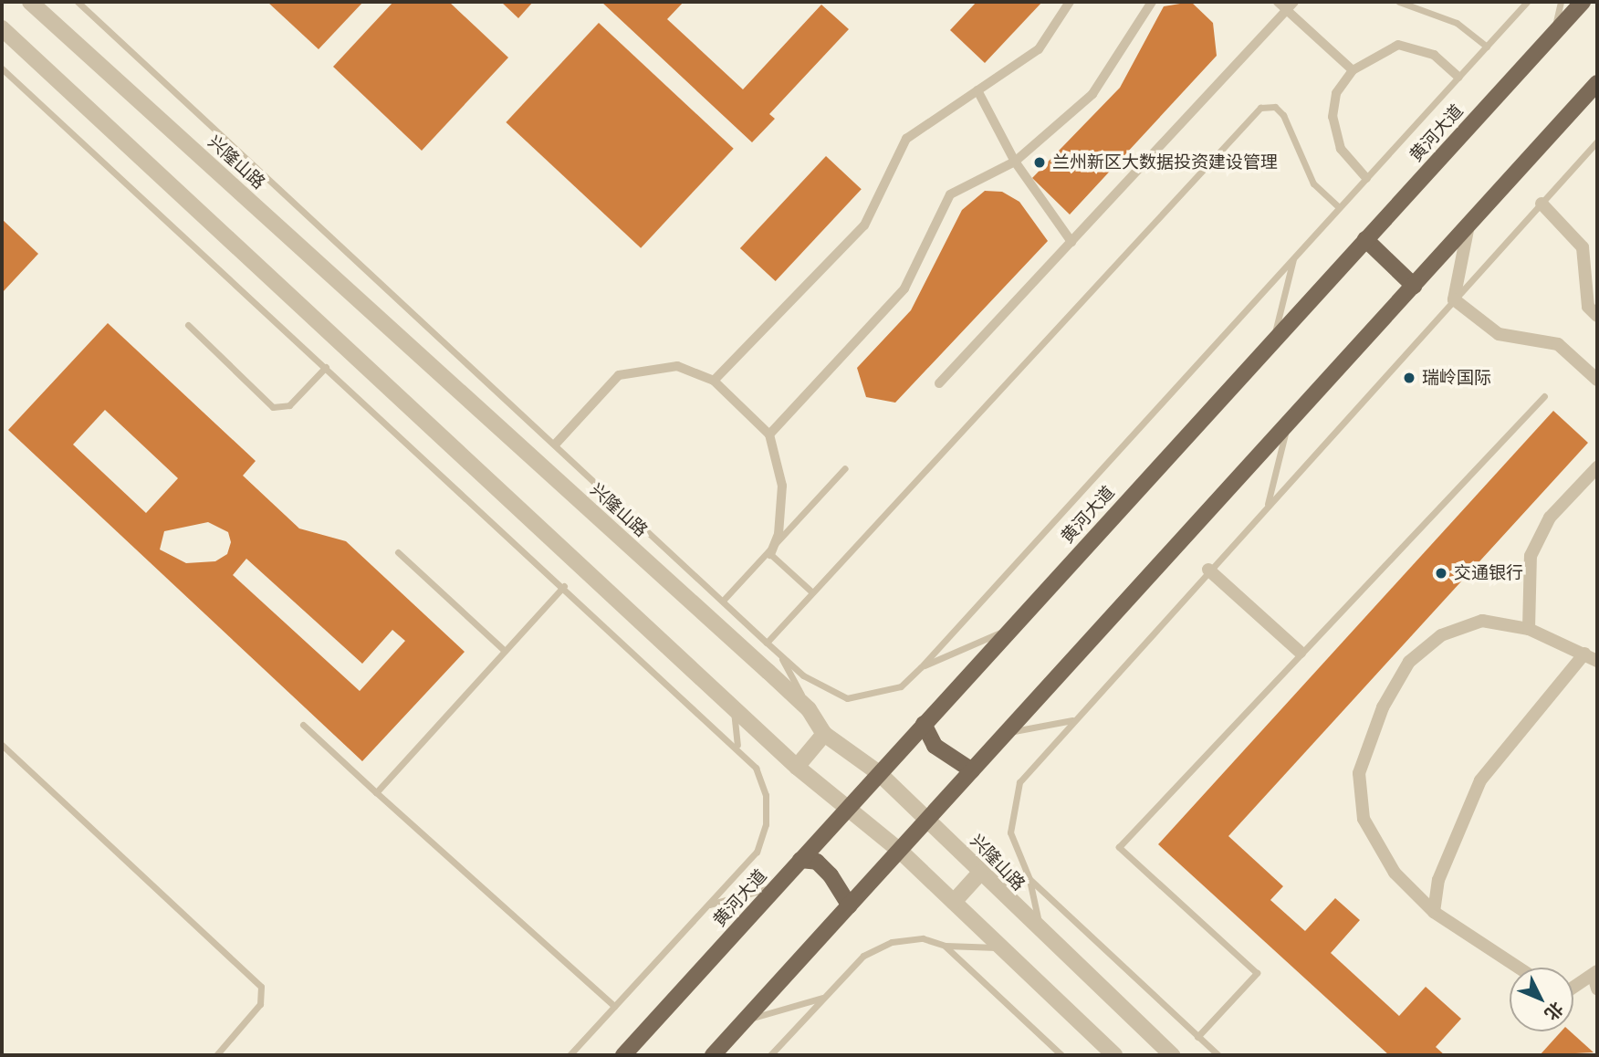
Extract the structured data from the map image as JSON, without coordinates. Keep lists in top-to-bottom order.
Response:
{
  "streets": {
    "main road": ["黄河大道"],
    "street": ["兴隆山路"]
  },
  "crossings": [
    ["黄河大道", "兴隆山路"]
  ],
  "places": ["兰州新区大数据投资建设管理", "瑞岭国际", "交通银行"],
  "north": "bottom right"
}
